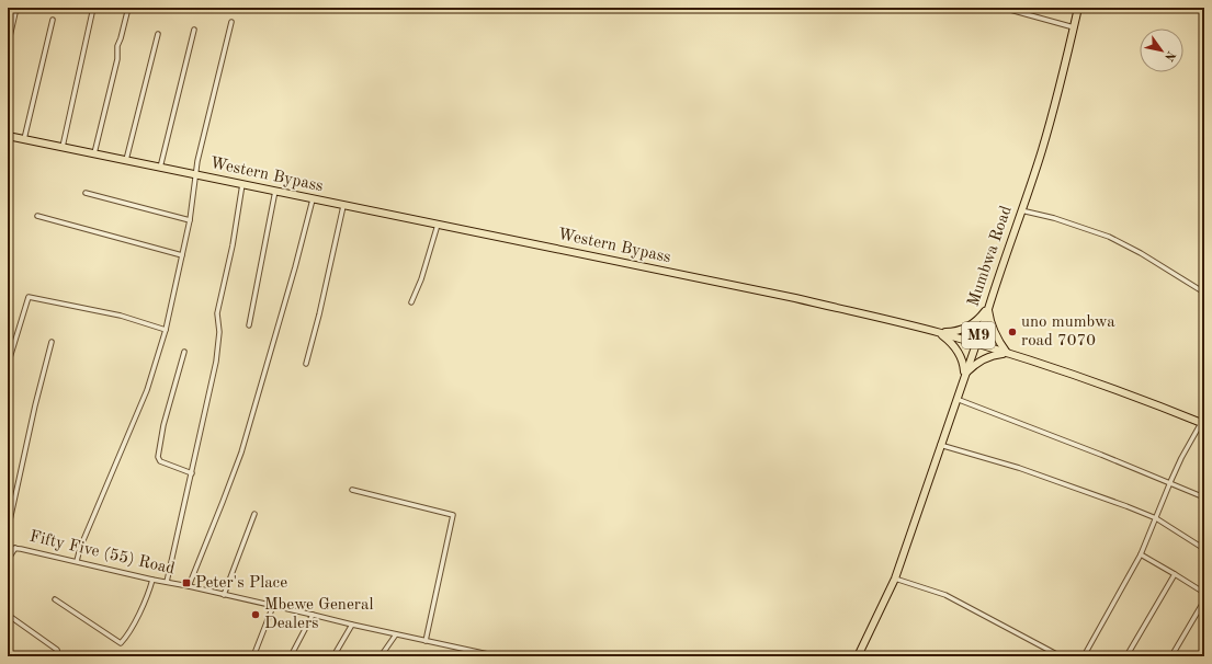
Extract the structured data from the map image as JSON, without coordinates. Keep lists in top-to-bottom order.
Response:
{
  "streets": {
    "main road": ["Western Bypass", "Mumbwa Road", "M9"],
    "street": ["Fifty Five (55) Road"]
  },
  "crossings": [
    ["Western Bypass", "Mumbwa Road"]
  ],
  "places": {
    "other": ["uno mumbwa road 7070", "Mbewe General Dealers"],
    "transit": ["Peter's Place"]
  },
  "north": "bottom right"
}
